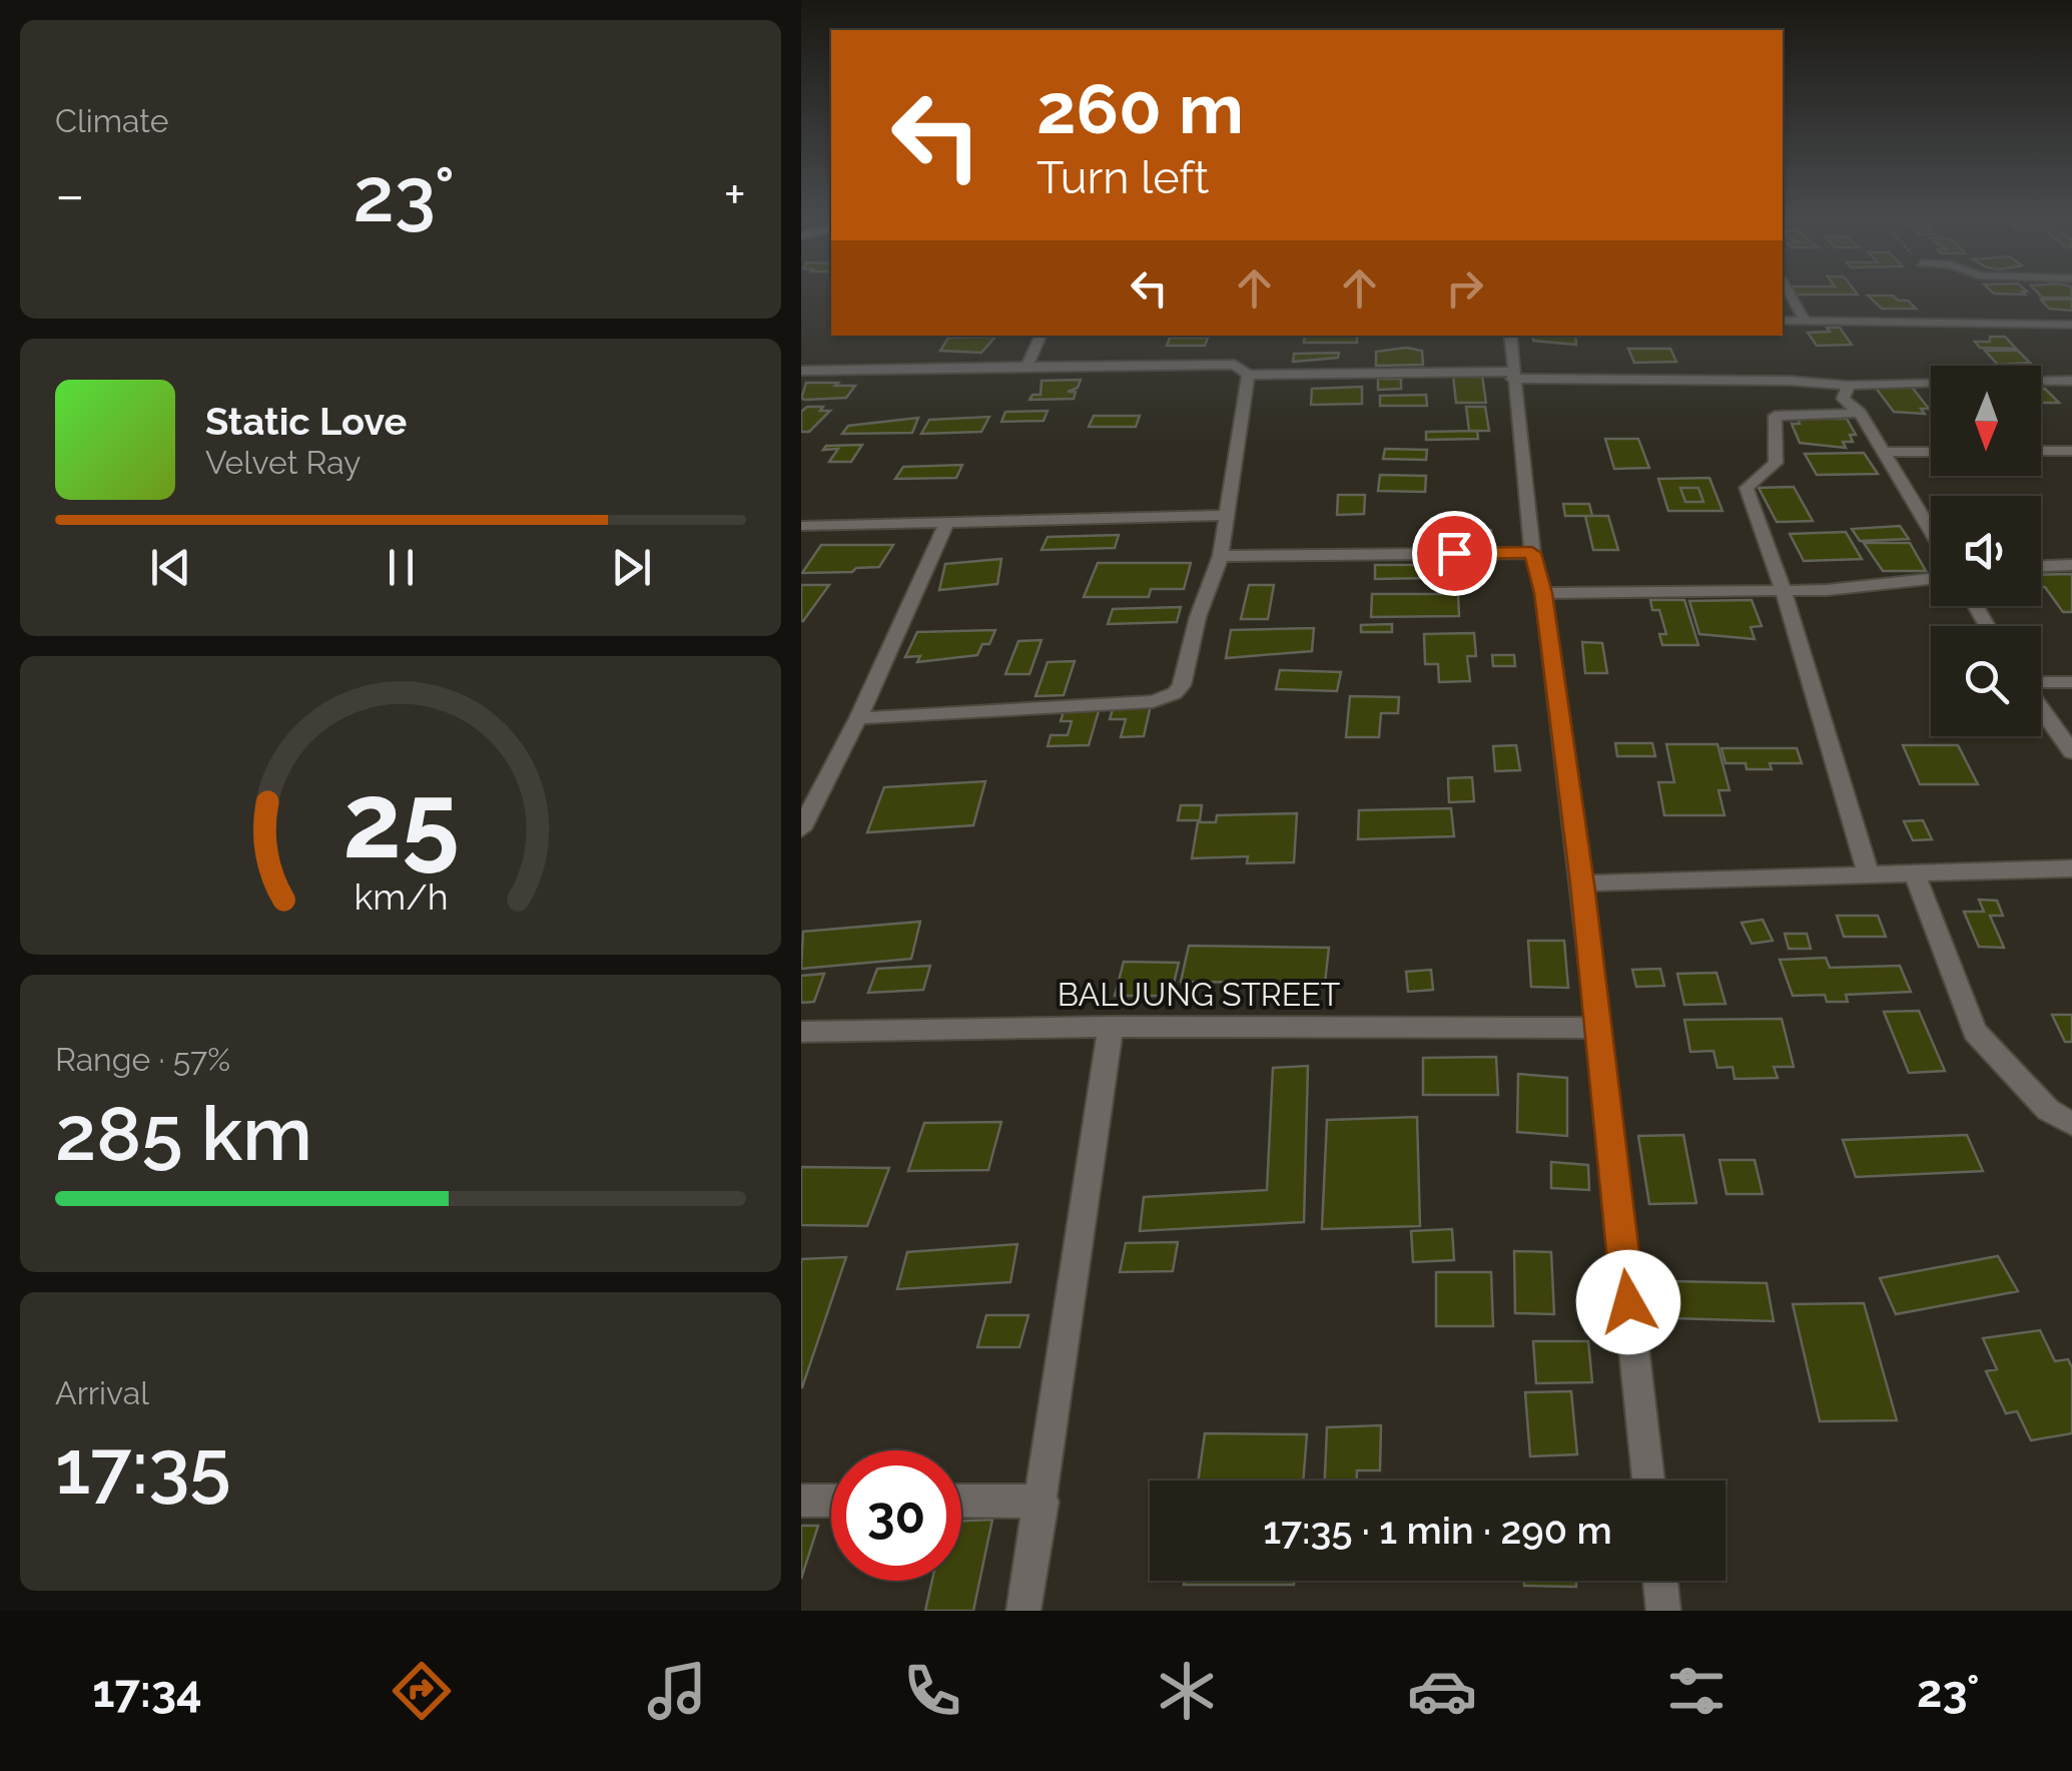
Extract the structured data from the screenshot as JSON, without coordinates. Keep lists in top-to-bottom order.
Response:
{
  "streets": {
    "street": ["BALUUNG STREET"]
  },
  "north": "bottom",
  "page": {
    "tile": [
      "Climate",
      ["Range · 57%", "285 km"],
      ["Arrival", "17:35"]
    ],
    "turn": ["260 m", "Turn left"],
    "heat": ["−", "23°", "+"],
    "song": ["Static Love", "Velvet Ray"],
    "limit": "30",
    "trip": "17:35 · 1 min · 290 m",
    "tabs": ["17:34", "23°"],
    "gauge": ["25", "km/h"]
  }
}
